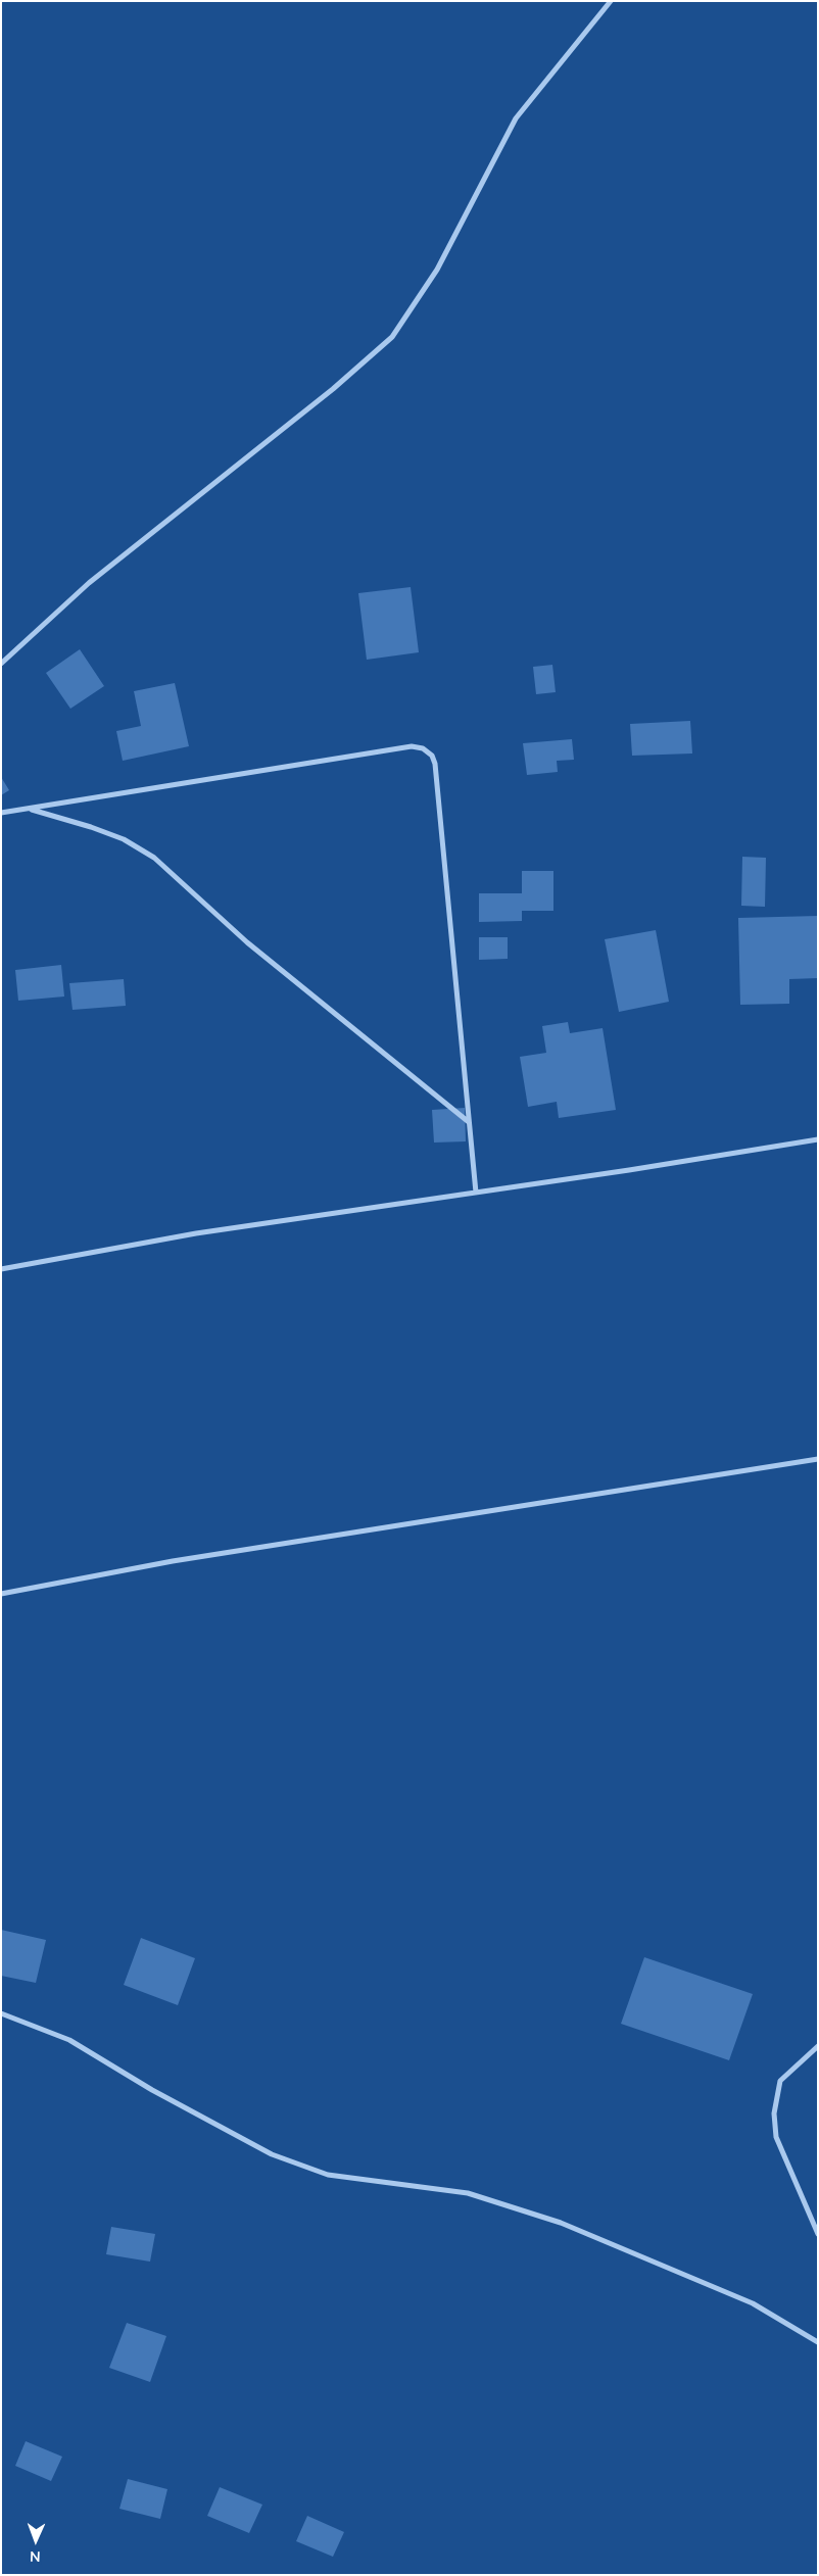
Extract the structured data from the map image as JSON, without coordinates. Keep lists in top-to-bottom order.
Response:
{
  "north": "bottom"
}
